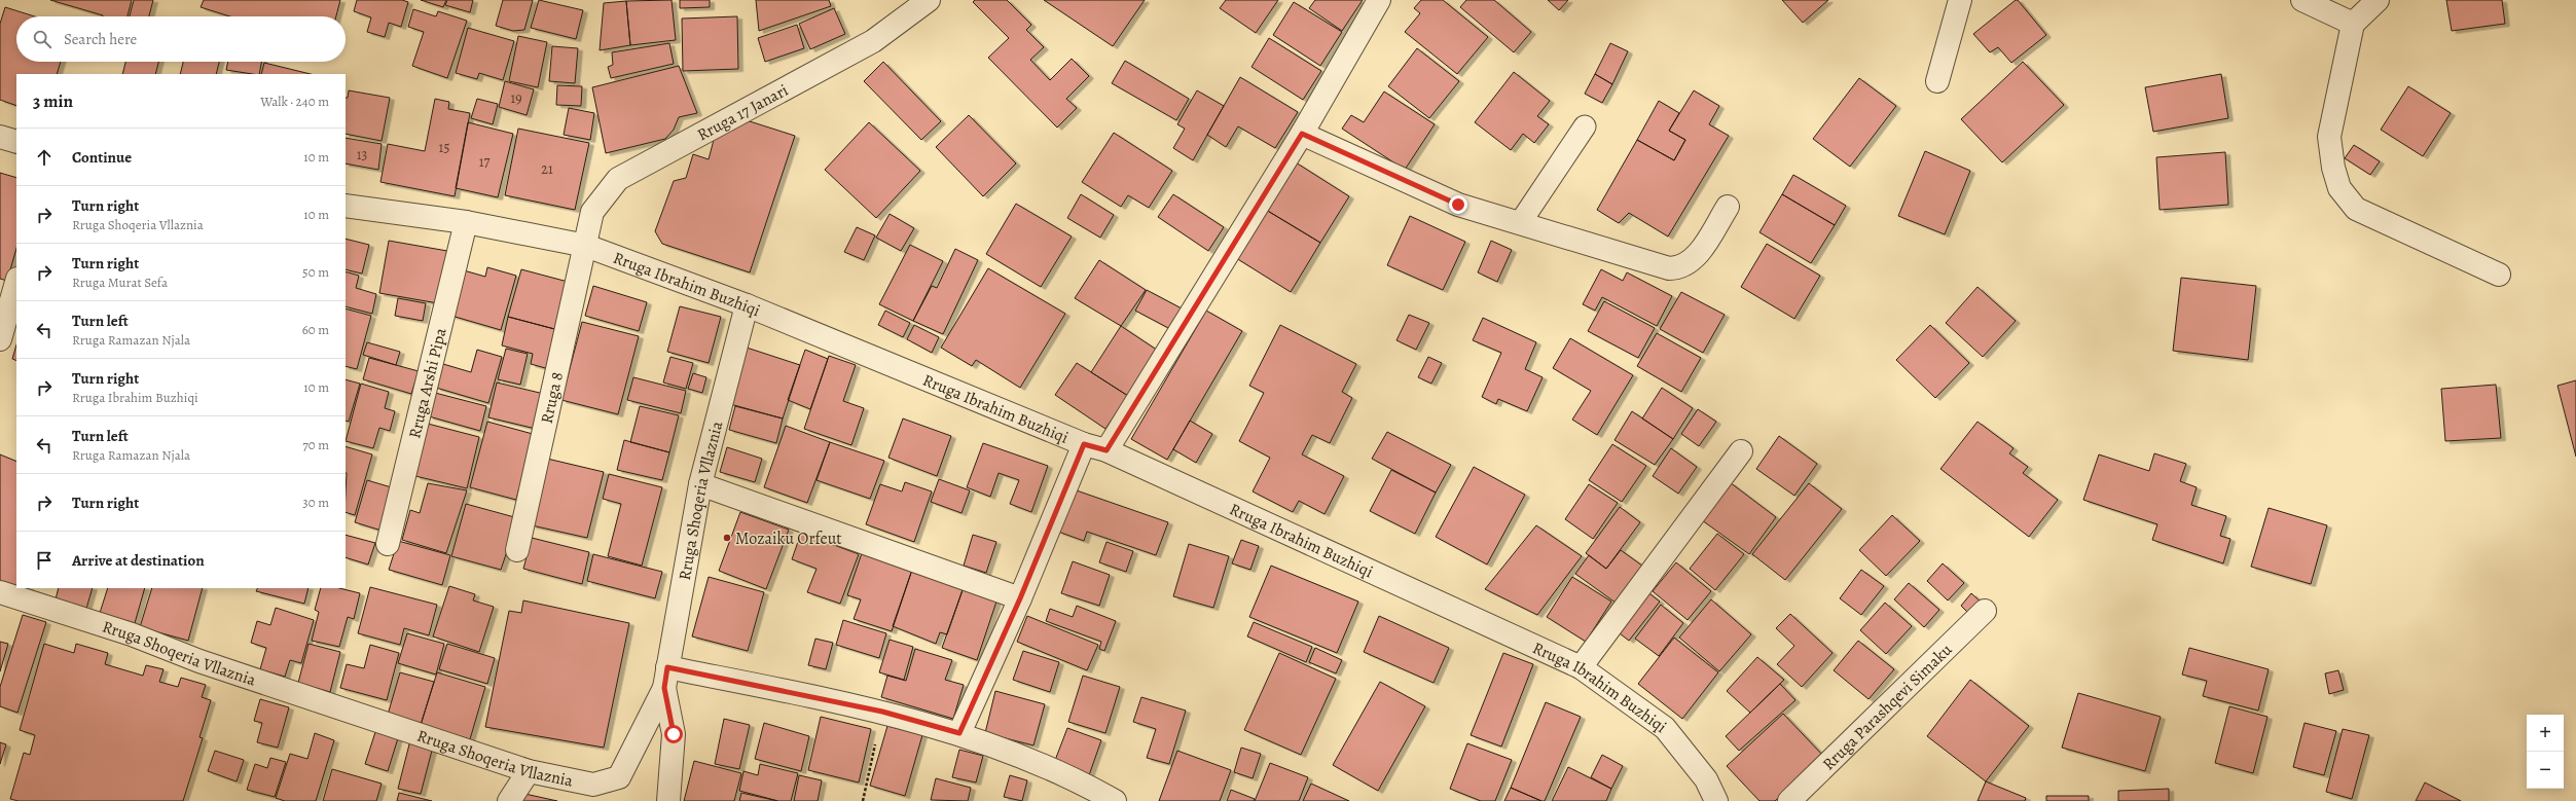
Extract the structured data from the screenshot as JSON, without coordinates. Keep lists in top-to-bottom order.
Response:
{
  "streets": {
    "street": [
      "Rruga 17 Janari",
      "Rruga Ibrahim Buzhiqi",
      "Rruga Arshi Pipa",
      "Rruga 8",
      "Rruga Shoqeria Vllaznia",
      "Rruga Parashqevi Simaku"
    ]
  },
  "crossings": [
    ["Rruga 17 Janari", "Rruga Ibrahim Buzhiqi"],
    ["Rruga 17 Janari", "Rruga 8"],
    ["Rruga Ibrahim Buzhiqi", "Rruga Arshi Pipa"],
    ["Rruga Ibrahim Buzhiqi", "Rruga 8"],
    ["Rruga Ibrahim Buzhiqi", "Rruga Shoqeria Vllaznia"]
  ],
  "places": ["Mozaiku Orfeut"],
  "house_numbers": [
    "19",
    "15",
    "13",
    "17",
    "21"
  ],
  "page": {
    "search": "Search here",
    "heading": ["3 min", "Walk · 240 m"],
    "list": [
      ["Continue", "10 m"],
      ["Turn right", "Rruga Shoqeria Vllaznia", "10 m"],
      ["Turn right", "Rruga Murat Sefa", "50 m"],
      ["Turn left", "Rruga Ramazan Njala", "60 m"],
      ["Turn right", "Rruga Ibrahim Buzhiqi", "10 m"],
      ["Turn left", "Rruga Ramazan Njala", "70 m"],
      ["Turn right", "30 m"],
      "Arrive at destination"
    ],
    "map_buttons": ["+", "−"]
  }
}
